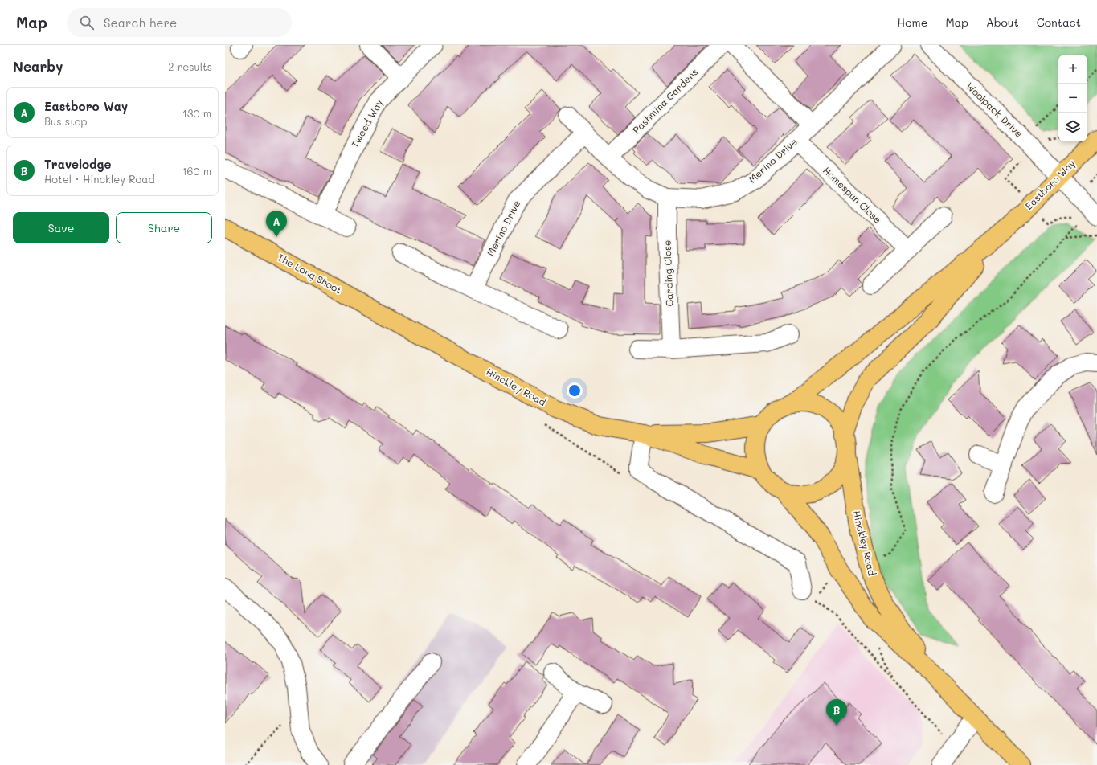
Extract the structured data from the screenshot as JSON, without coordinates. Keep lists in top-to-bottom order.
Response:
{
  "streets": {
    "main road": ["Eastboro Way", "The Long Shoot", "Hinckley Road"],
    "street": [
      "Pashmina Gardens",
      "Woolpack Drive",
      "Tweed Way",
      "Merino Drive",
      "Homespun Close",
      "Carding Close"
    ]
  },
  "crossings": [
    ["Pashmina Gardens", "Merino Drive"],
    ["Woolpack Drive", "Eastboro Way"],
    ["Merino Drive", "Homespun Close"],
    ["Merino Drive", "Carding Close"],
    ["The Long Shoot", "Hinckley Road"]
  ],
  "page": {
    "header": "Map",
    "search": "Search here",
    "nav": [
      "Home",
      "Map",
      "About",
      "Contact"
    ],
    "heading": ["Nearby", "2 results"],
    "map_buttons": ["+", "−"],
    "list": [
      {
        "mark": "A",
        "name": "Eastboro Way",
        "note": "Bus stop",
        "value": "130 m"
      },
      {
        "mark": "B",
        "name": "Travelodge",
        "note": "Hotel · Hinckley Road",
        "value": "160 m"
      }
    ],
    "buttons": ["Save", "Share"],
    "pins": ["A", "B"]
  }
}
